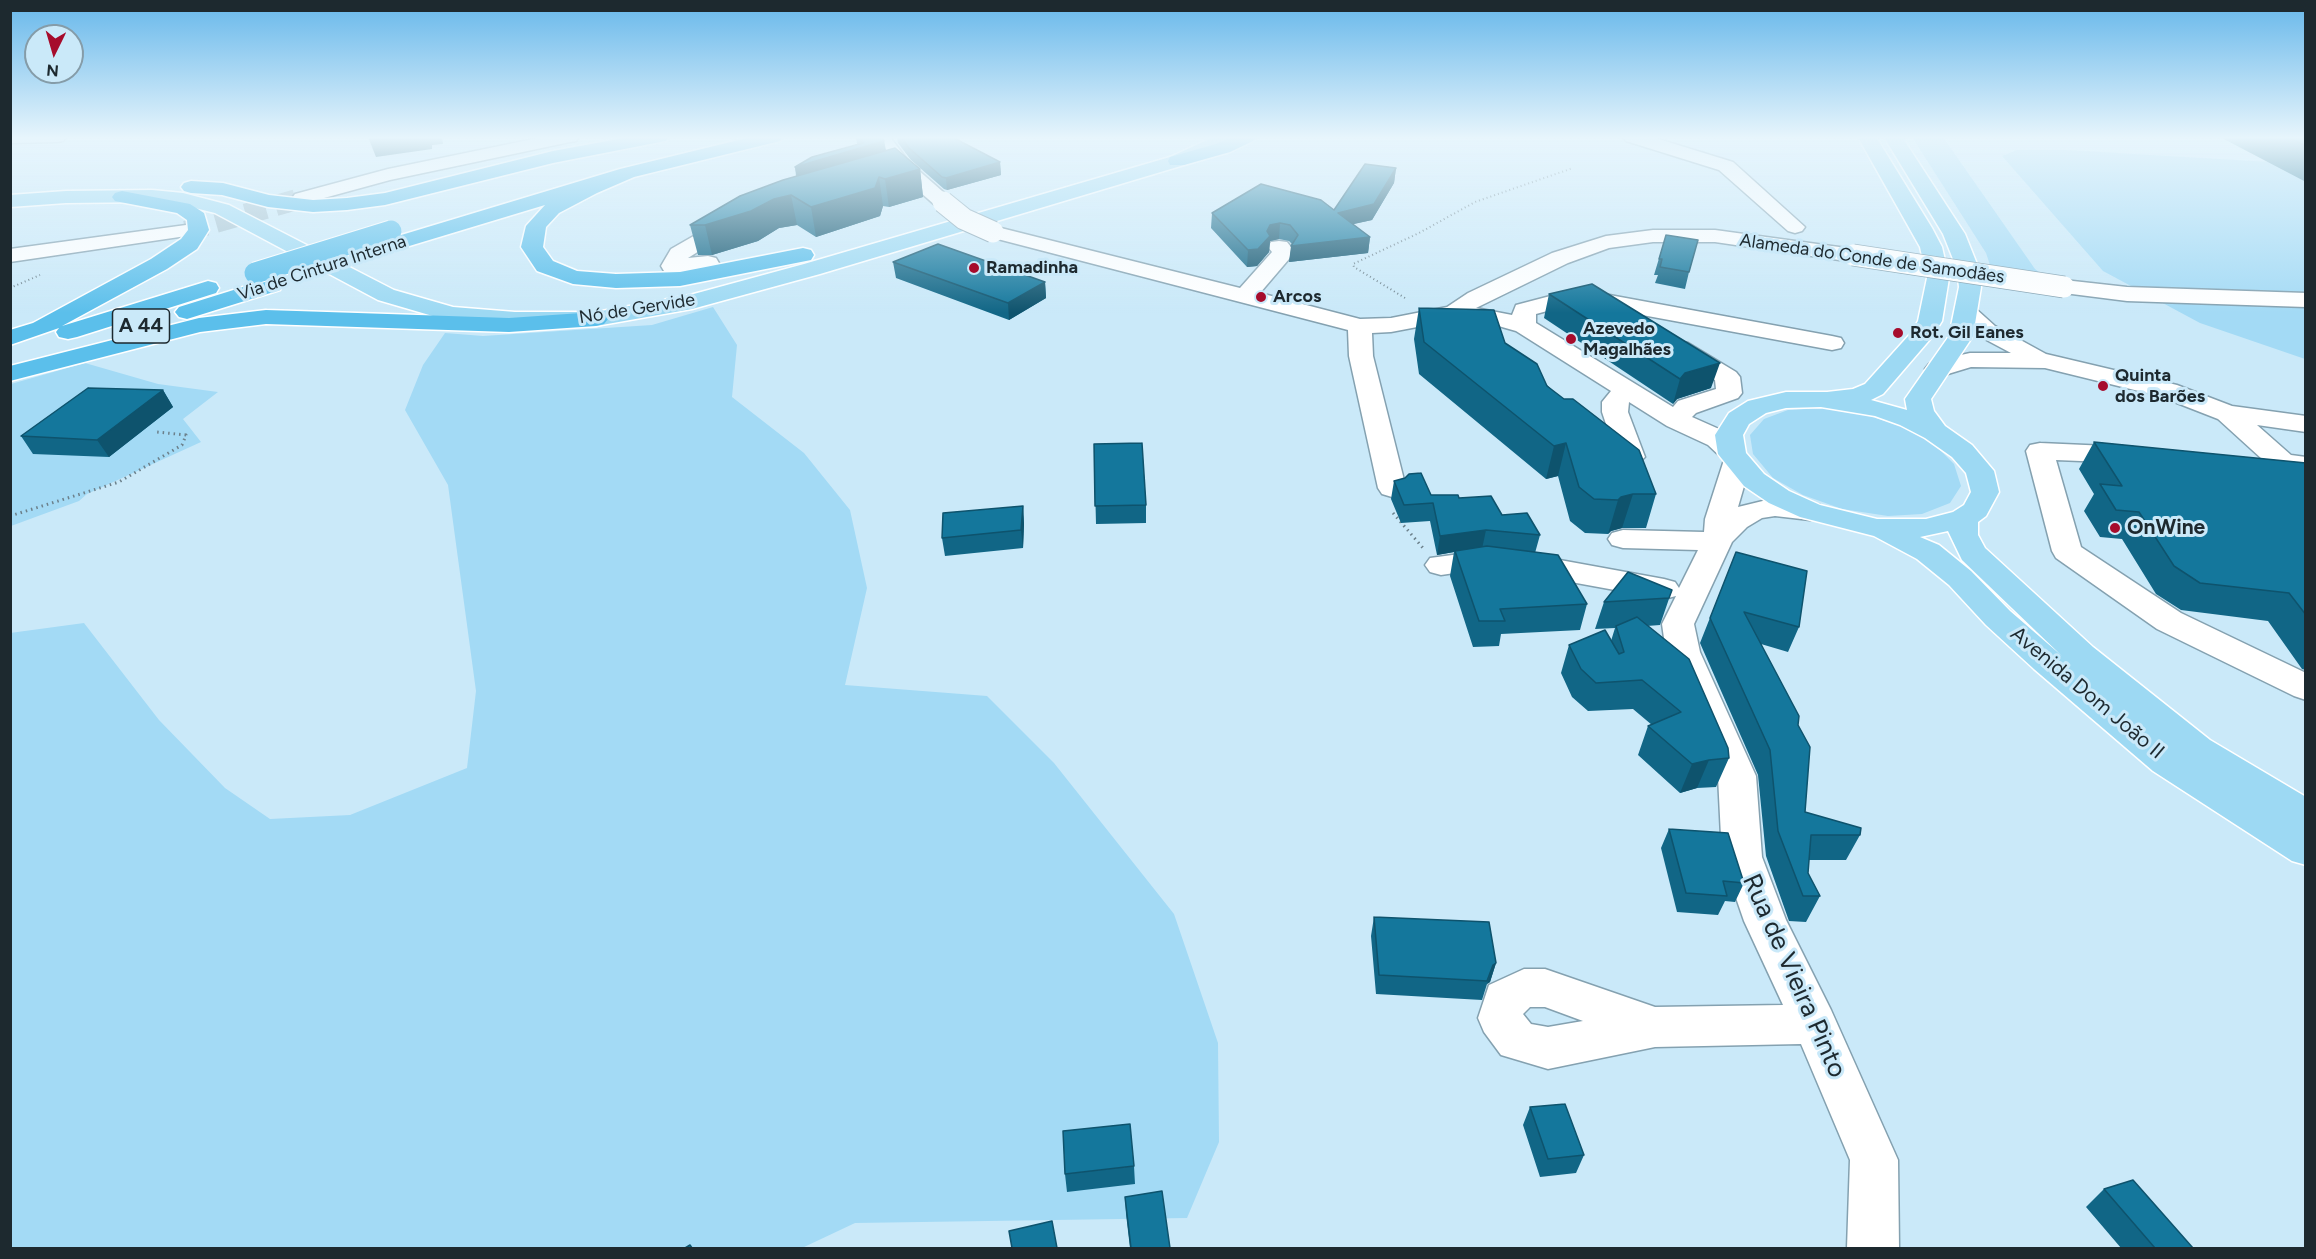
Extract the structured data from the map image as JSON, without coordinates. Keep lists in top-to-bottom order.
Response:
{
  "streets": {
    "highway": ["Via de Cintura Interna", "A 44"],
    "main road": ["Nó de Gervide", "Avenida Dom João II"],
    "street": ["Alameda do Conde de Samodães", "Rua de Vieira Pinto"]
  },
  "places": [
    "Ramadinha",
    "Arcos",
    "Rot. Gil Eanes",
    "Azevedo Magalhães",
    "Quinta dos Barões",
    "OnWine"
  ],
  "north": "bottom"
}
